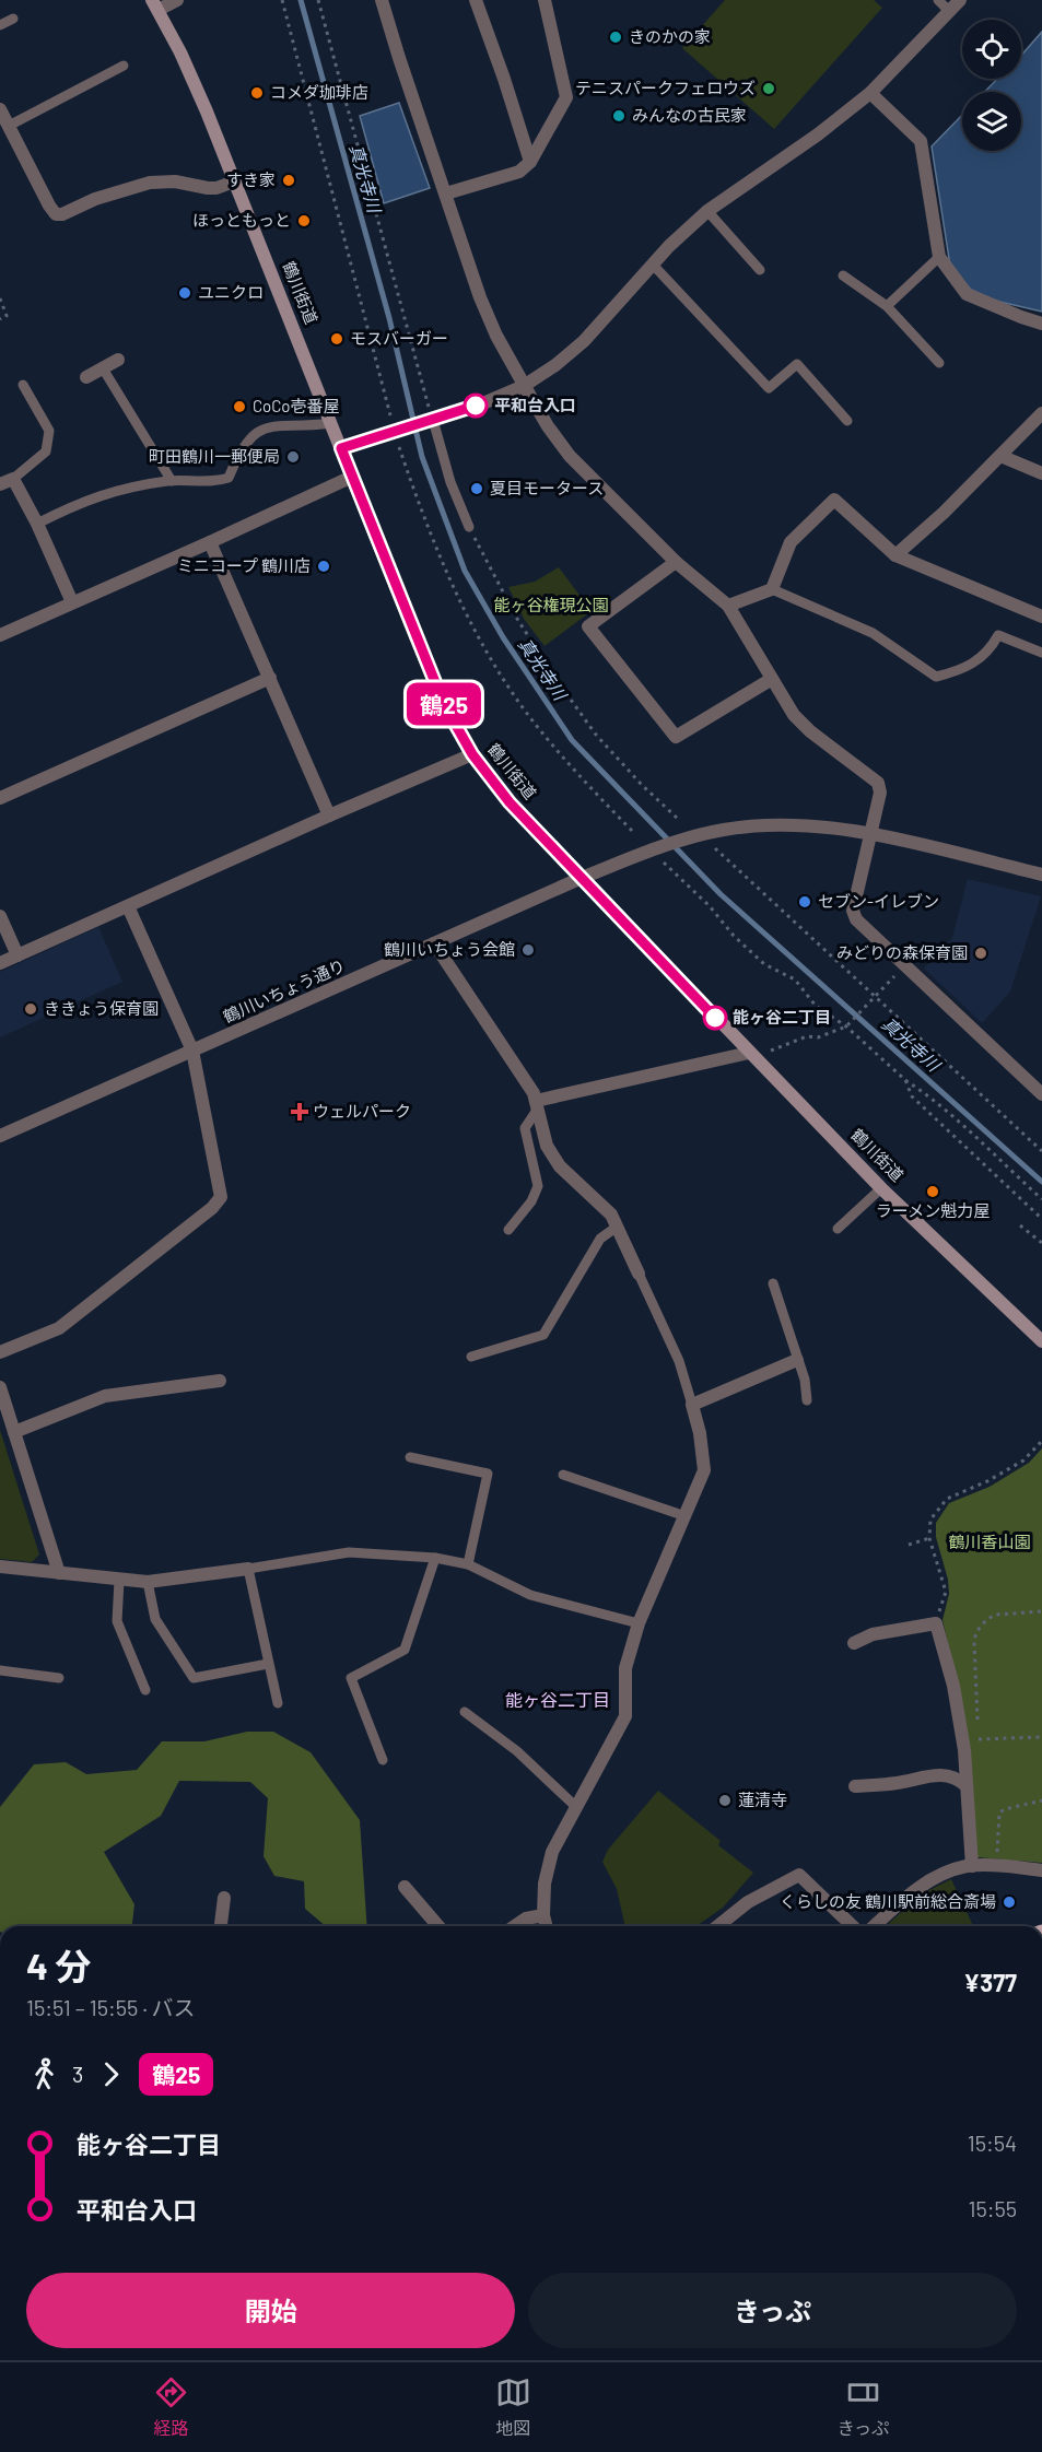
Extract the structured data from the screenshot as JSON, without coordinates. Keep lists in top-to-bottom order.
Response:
{
  "streets": {
    "main road": ["鶴川街道"],
    "street": ["鶴川いちょう通り"]
  },
  "crossings": [
    ["鶴川街道", "鶴川いちょう通り"]
  ],
  "districts": ["能ヶ谷二丁目"],
  "water": ["真光寺川"],
  "parks": ["能ヶ谷権現公園", "鶴川香山園"],
  "places": {
    "other": [
      "きのかの家",
      "テニスパークフェロウズ",
      "コメダ珈琲店",
      "みんなの古民家",
      "すき家",
      "ほっともっと",
      "ユニクロ",
      "モスバーガー",
      "平和台入口",
      "CoCo壱番屋",
      "町田鶴川一郵便局",
      "夏目モータース",
      "ミニコープ 鶴川店",
      "セブン-イレブン",
      "鶴川いちょう会館",
      "みどりの森保育園",
      "ききょう保育園",
      "能ヶ谷二丁目",
      "ラーメン魁力屋",
      "蓮清寺",
      "くらしの友 鶴川駅前総合斎場"
    ],
    "health": ["ウェルパーク"]
  },
  "lines": ["bus line 鶴25"],
  "page": {
    "on_map": "鶴25",
    "heading": ["4 分", "15:51 – 15:55 · バス", "¥377"],
    "legs": ["3", "鶴25"],
    "list": [
      {
        "name": "能ヶ谷二丁目",
        "value": "15:54"
      },
      {
        "name": "平和台入口",
        "value": "15:55"
      }
    ],
    "buttons": ["開始", "きっぷ"],
    "tabs": ["経路", "地図", "きっぷ"]
  }
}
